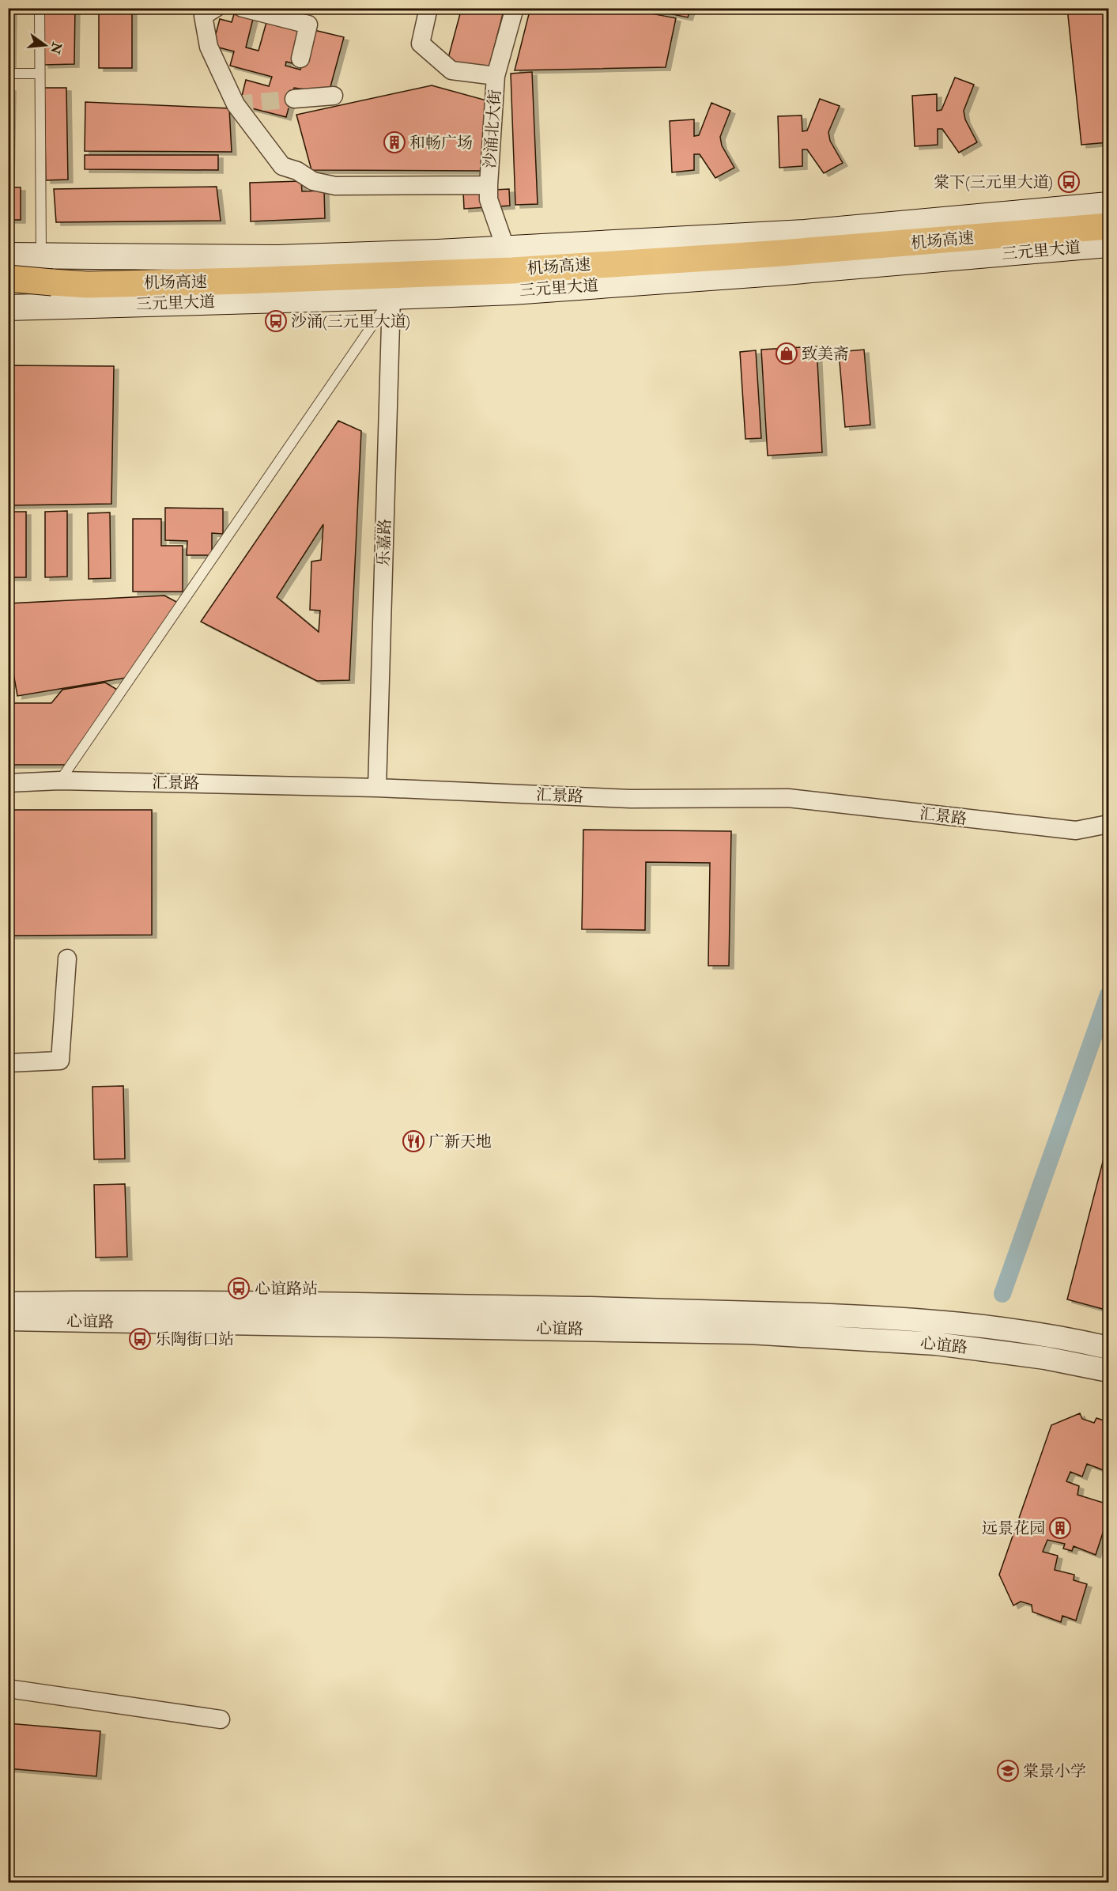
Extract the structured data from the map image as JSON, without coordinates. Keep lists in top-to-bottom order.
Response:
{
  "streets": {
    "highway": ["机场高速"],
    "main road": ["三元里大道"],
    "street": [
      "沙涌北大街",
      "乐嘉路",
      "汇景路",
      "心谊路"
    ]
  },
  "crossings": [
    ["机场高速", "三元里大道"],
    ["三元里大道", "乐嘉路"],
    ["乐嘉路", "汇景路"]
  ],
  "places": {
    "building": ["和畅广场", "远景花园"],
    "bus stop": [
      "棠下(三元里大道)",
      "沙涌(三元里大道)",
      "心谊路站",
      "乐陶街口站"
    ],
    "shop": ["致美斋"],
    "restaurant": ["广新天地"],
    "school or university": ["棠景小学"]
  },
  "north": "right"
}
